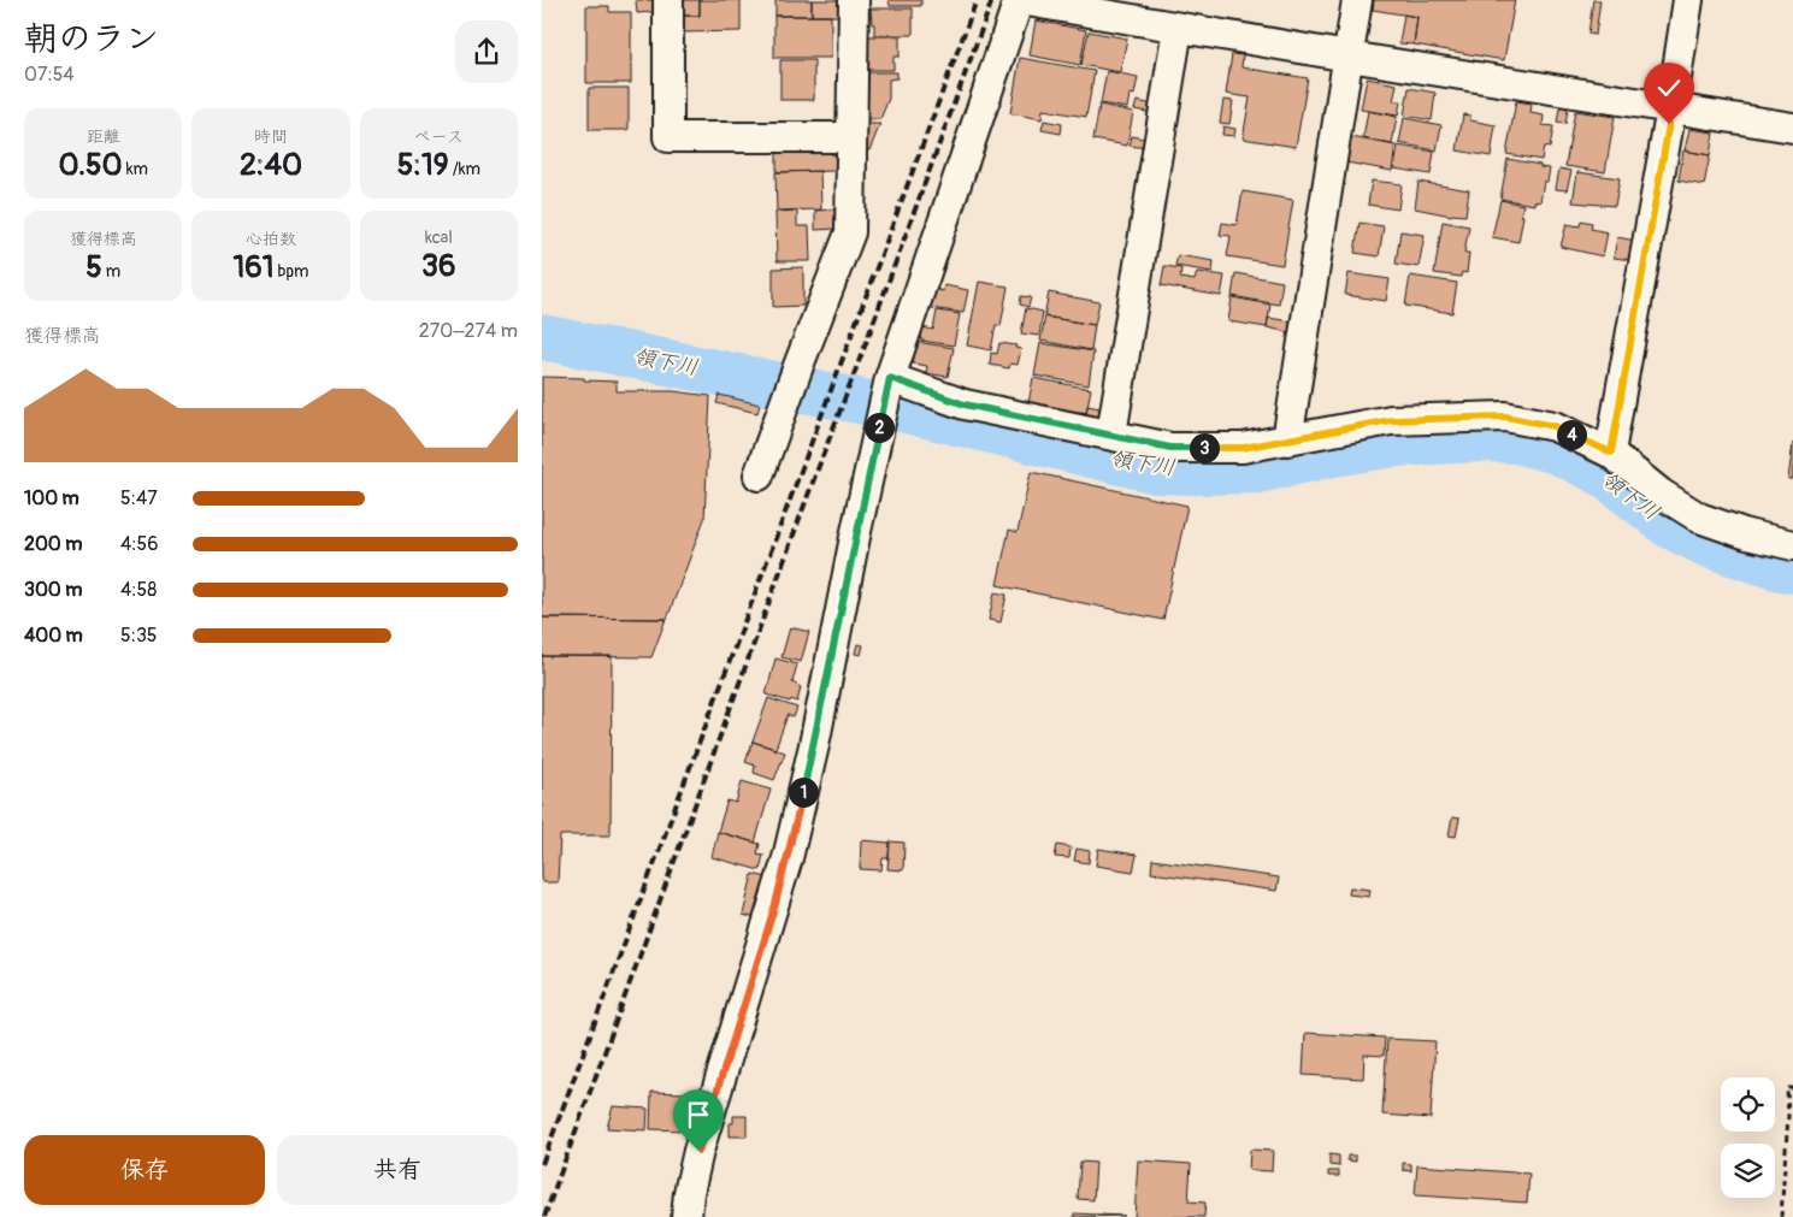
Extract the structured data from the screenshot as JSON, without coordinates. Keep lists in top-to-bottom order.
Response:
{
  "water": ["領下川"],
  "page": {
    "heading": ["朝のラン", "07:54"],
    "stats": [
      ["距離", "0.50 km"],
      ["時間", "2:40"],
      ["ペース", "5:19 /km"],
      ["獲得標高", "5 m"],
      ["心拍数", "161 bpm"],
      ["kcal", "36"]
    ],
    "chart": ["獲得標高", "270–274 m"],
    "pins": [
      "2",
      "4",
      "3",
      "1"
    ],
    "list": [
      {
        "name": "100 m",
        "note": "5:47"
      },
      {
        "name": "200 m",
        "note": "4:56"
      },
      {
        "name": "300 m",
        "note": "4:58"
      },
      {
        "name": "400 m",
        "note": "5:35"
      }
    ],
    "buttons": ["保存", "共有"]
  }
}
